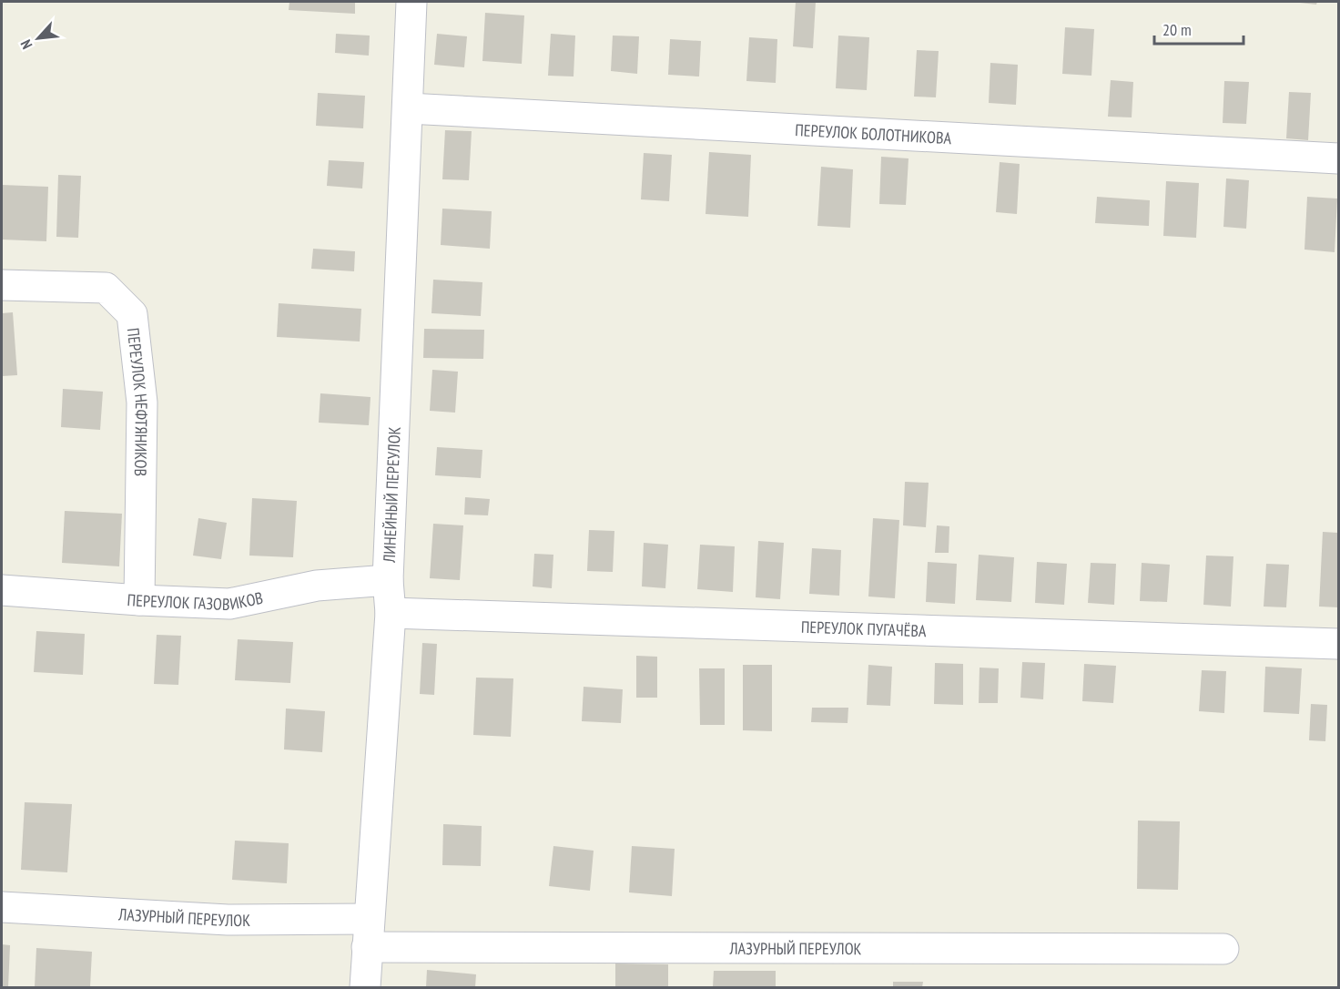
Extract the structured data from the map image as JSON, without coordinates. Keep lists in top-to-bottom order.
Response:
{
  "streets": {
    "street": [
      "ПЕРЕУЛОК БОЛОТНИКОВА",
      "ПЕРЕУЛОК НЕФТЯНИКОВ",
      "ЛИНЕЙНЫЙ ПЕРЕУЛОК",
      "ПЕРЕУЛОК ГАЗОВИКОВ",
      "ПЕРЕУЛОК ПУГАЧЁВА",
      "ЛАЗУРНЫЙ ПЕРЕУЛОК"
    ]
  },
  "crossings": [
    ["ПЕРЕУЛОК БОЛОТНИКОВА", "ЛИНЕЙНЫЙ ПЕРЕУЛОК"],
    ["ПЕРЕУЛОК НЕФТЯНИКОВ", "ПЕРЕУЛОК ГАЗОВИКОВ"],
    ["ЛИНЕЙНЫЙ ПЕРЕУЛОК", "ПЕРЕУЛОК ГАЗОВИКОВ"],
    ["ЛИНЕЙНЫЙ ПЕРЕУЛОК", "ПЕРЕУЛОК ПУГАЧЁВА"],
    ["ЛИНЕЙНЫЙ ПЕРЕУЛОК", "ЛАЗУРНЫЙ ПЕРЕУЛОК"]
  ],
  "scale_bar": "20 m",
  "north": "bottom left"
}
